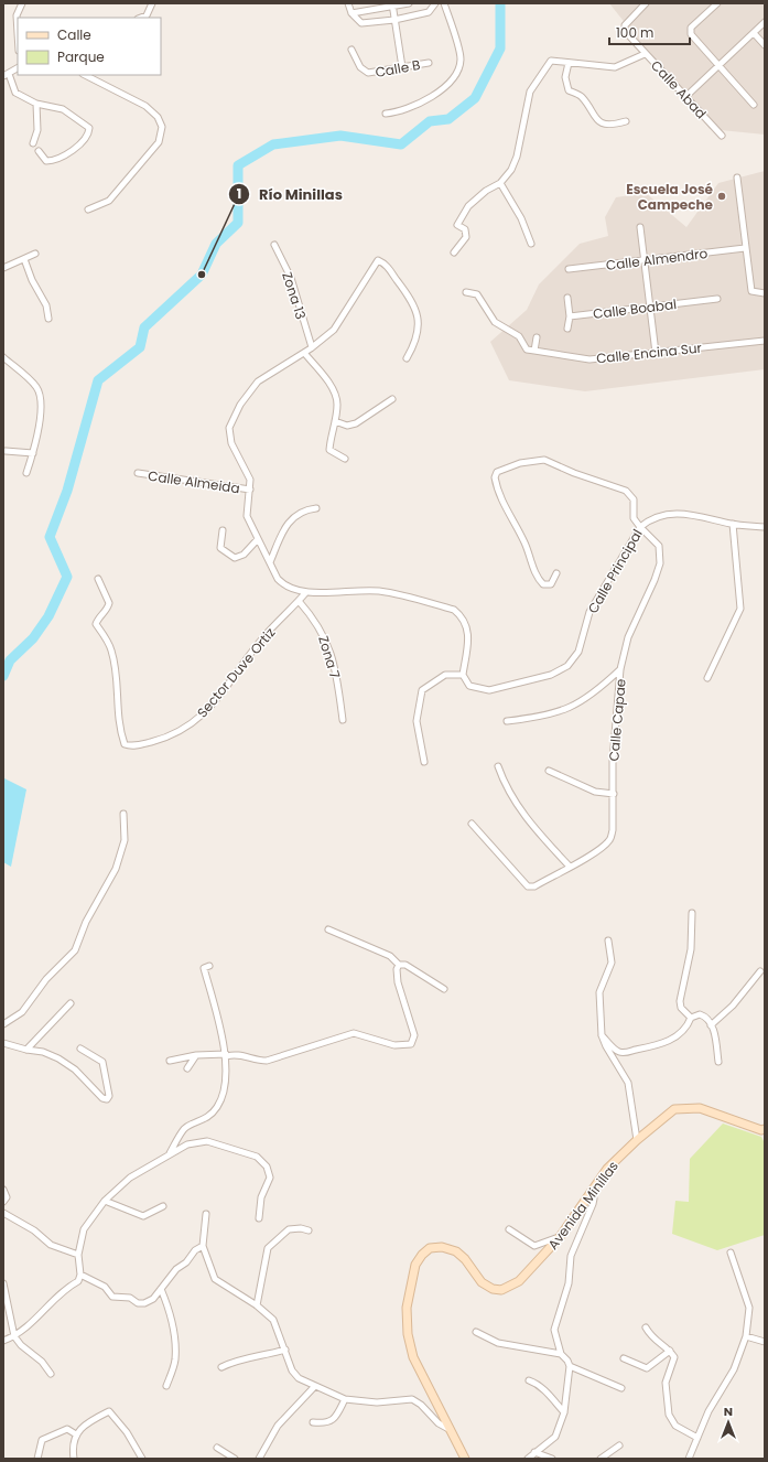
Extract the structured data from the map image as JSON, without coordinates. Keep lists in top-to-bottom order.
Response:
{
  "streets": {
    "street": [
      "Calle B",
      "Calle Abad",
      "Calle Almendro",
      "Zona 13",
      "Calle Boabal",
      "Calle Encina Sur",
      "Calle Almeida",
      "Calle Principal",
      "Zona 7",
      "Sector Duve Ortiz",
      "Calle Capae",
      "Avenida Minillas"
    ]
  },
  "crossings": [
    ["Calle Principal", "Calle Capae"],
    ["Zona 7", "Sector Duve Ortiz"]
  ],
  "places": ["Escuela José Campeche", "Río Minillas"],
  "legend": ["Calle", "Parque"],
  "scale_bar": "100 m",
  "north": "top"
}
